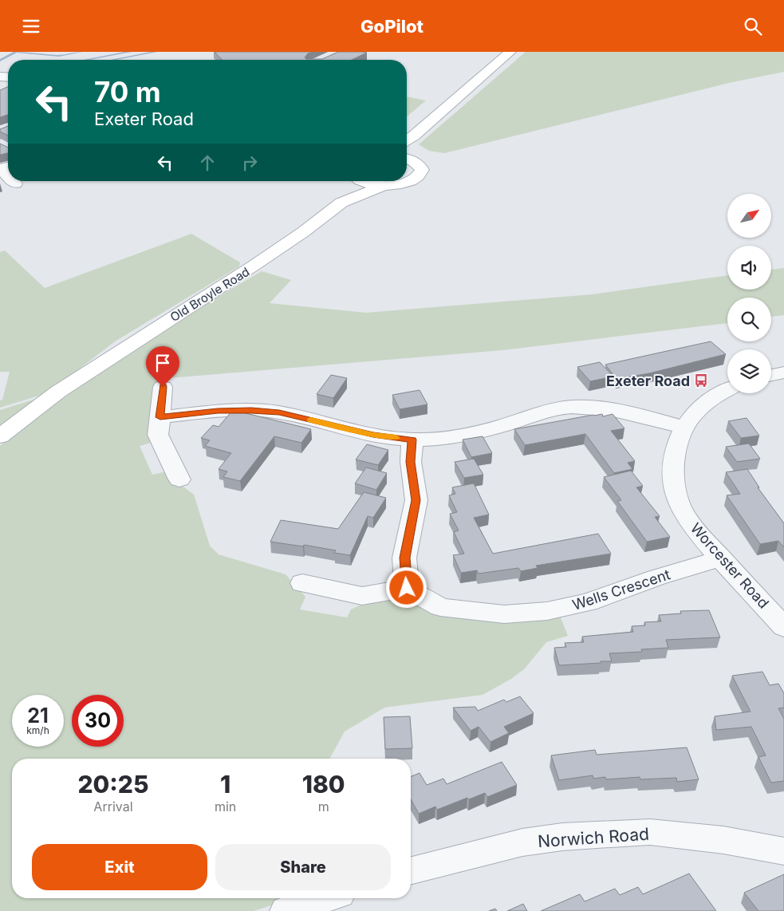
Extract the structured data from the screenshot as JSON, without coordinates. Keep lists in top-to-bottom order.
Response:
{
  "streets": {
    "main road": ["Old Broyle Road"],
    "street": ["Worcester Road", "Wells Crescent", "Norwich Road"]
  },
  "crossings": [
    ["Worcester Road", "Wells Crescent"]
  ],
  "places": {
    "bus stop": ["Exeter Road"]
  },
  "north": "top right",
  "page": {
    "header": "GoPilot",
    "turn": ["70 m", "Exeter Road"],
    "speed": "21 km/h",
    "limit": "30",
    "eta": [
      "20:25",
      "Arrival",
      "1",
      "min",
      "180",
      "m"
    ],
    "buttons": ["Exit", "Share"]
  }
}
